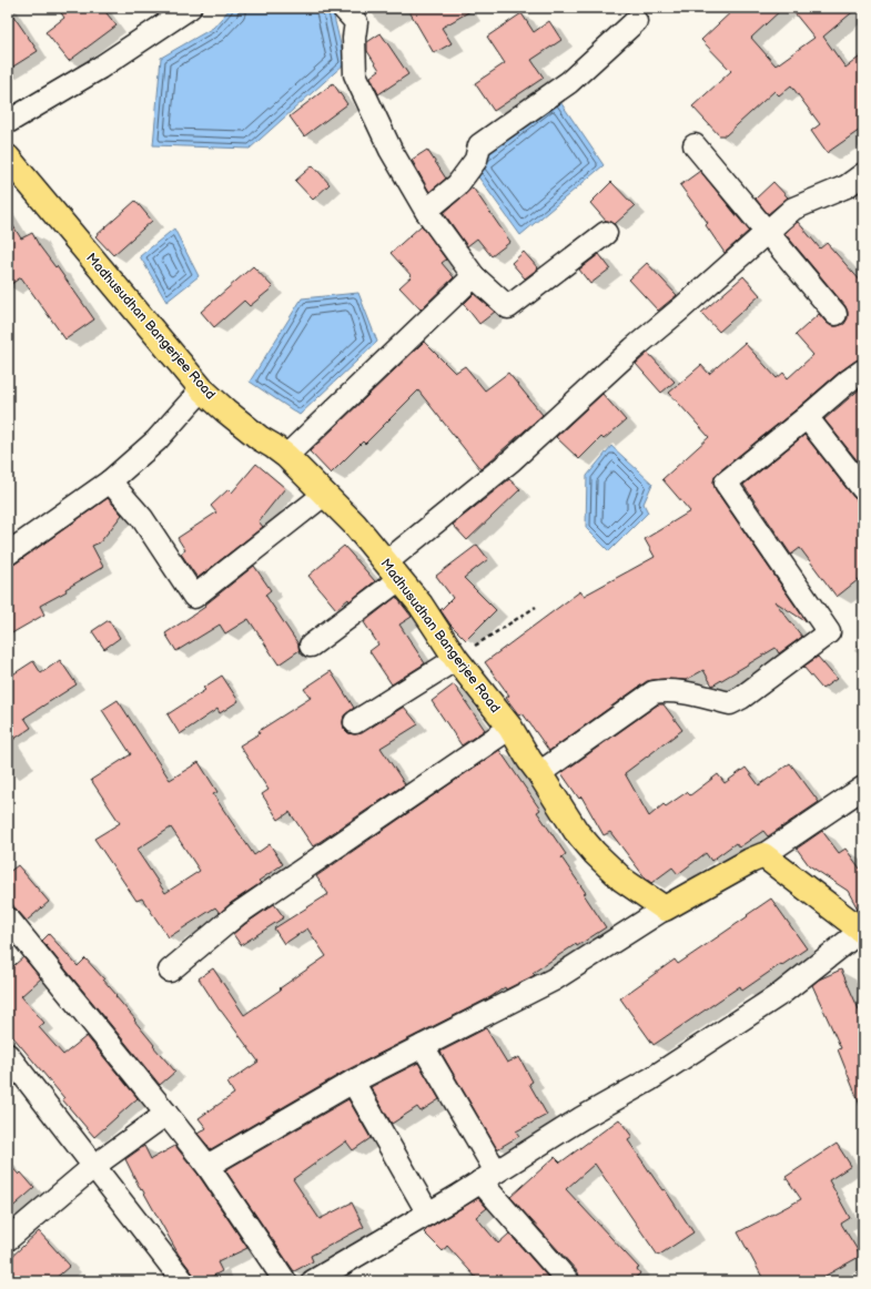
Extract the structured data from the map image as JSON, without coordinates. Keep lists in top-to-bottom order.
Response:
{
  "streets": {
    "main road": ["Madhusudhan Bangerjee Road"]
  }
}
